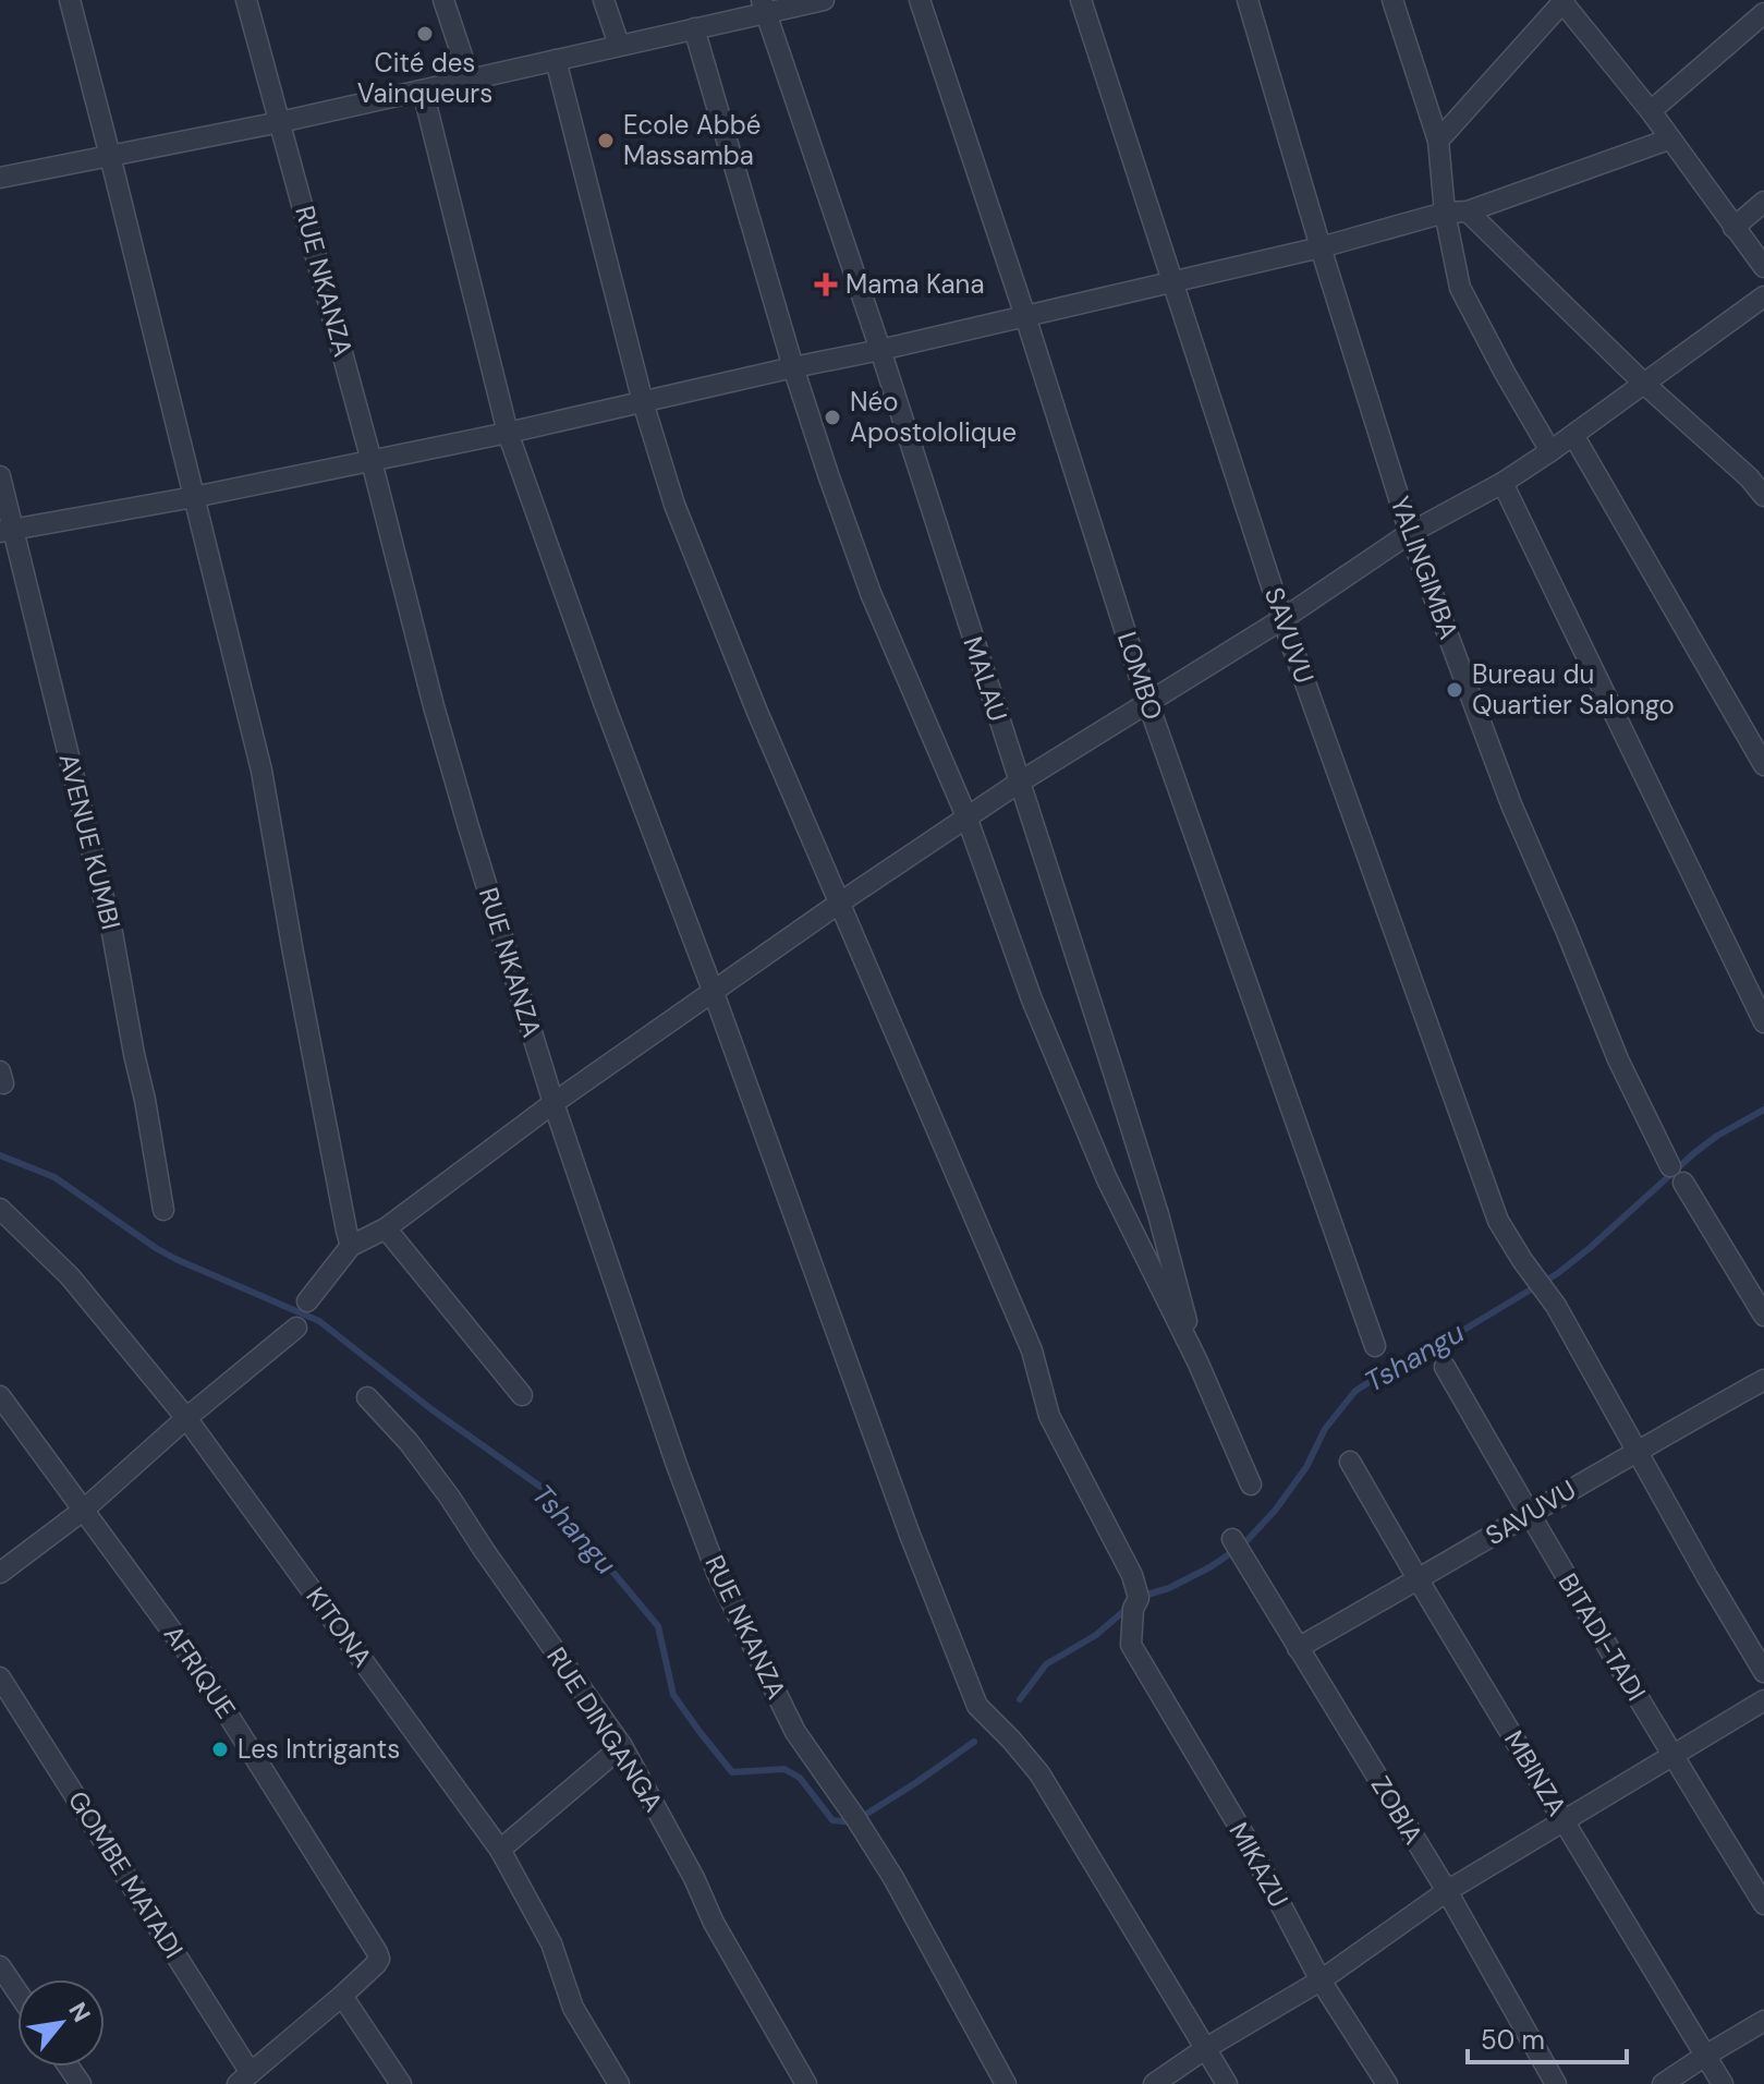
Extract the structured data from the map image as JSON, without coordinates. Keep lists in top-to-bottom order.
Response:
{
  "streets": {
    "street": [
      "RUE NKANZA",
      "YALINGIMBA",
      "SAVUVU",
      "LOMBO",
      "MALAU",
      "AVENUE KUMBI",
      "KITONA",
      "BITADI-TADI",
      "AFRIQUE",
      "RUE DINGANGA",
      "MBINZA",
      "ZOBIA",
      "MIKAZU",
      "GOMBE MATADI"
    ]
  },
  "crossings": [
    ["SAVUVU", "BITADI-TADI"],
    ["SAVUVU", "MBINZA"],
    ["SAVUVU", "ZOBIA"],
    ["AFRIQUE", "GOMBE MATADI"]
  ],
  "water": ["Tshangu"],
  "places": {
    "other": [
      "Cité des Vainqueurs",
      "Ecole Abbé Massamba",
      "Néo Apostololique",
      "Bureau du Quartier Salongo",
      "Les Intrigants"
    ],
    "health": ["Mama Kana"]
  },
  "scale_bar": "50 m",
  "north": "top right"
}
